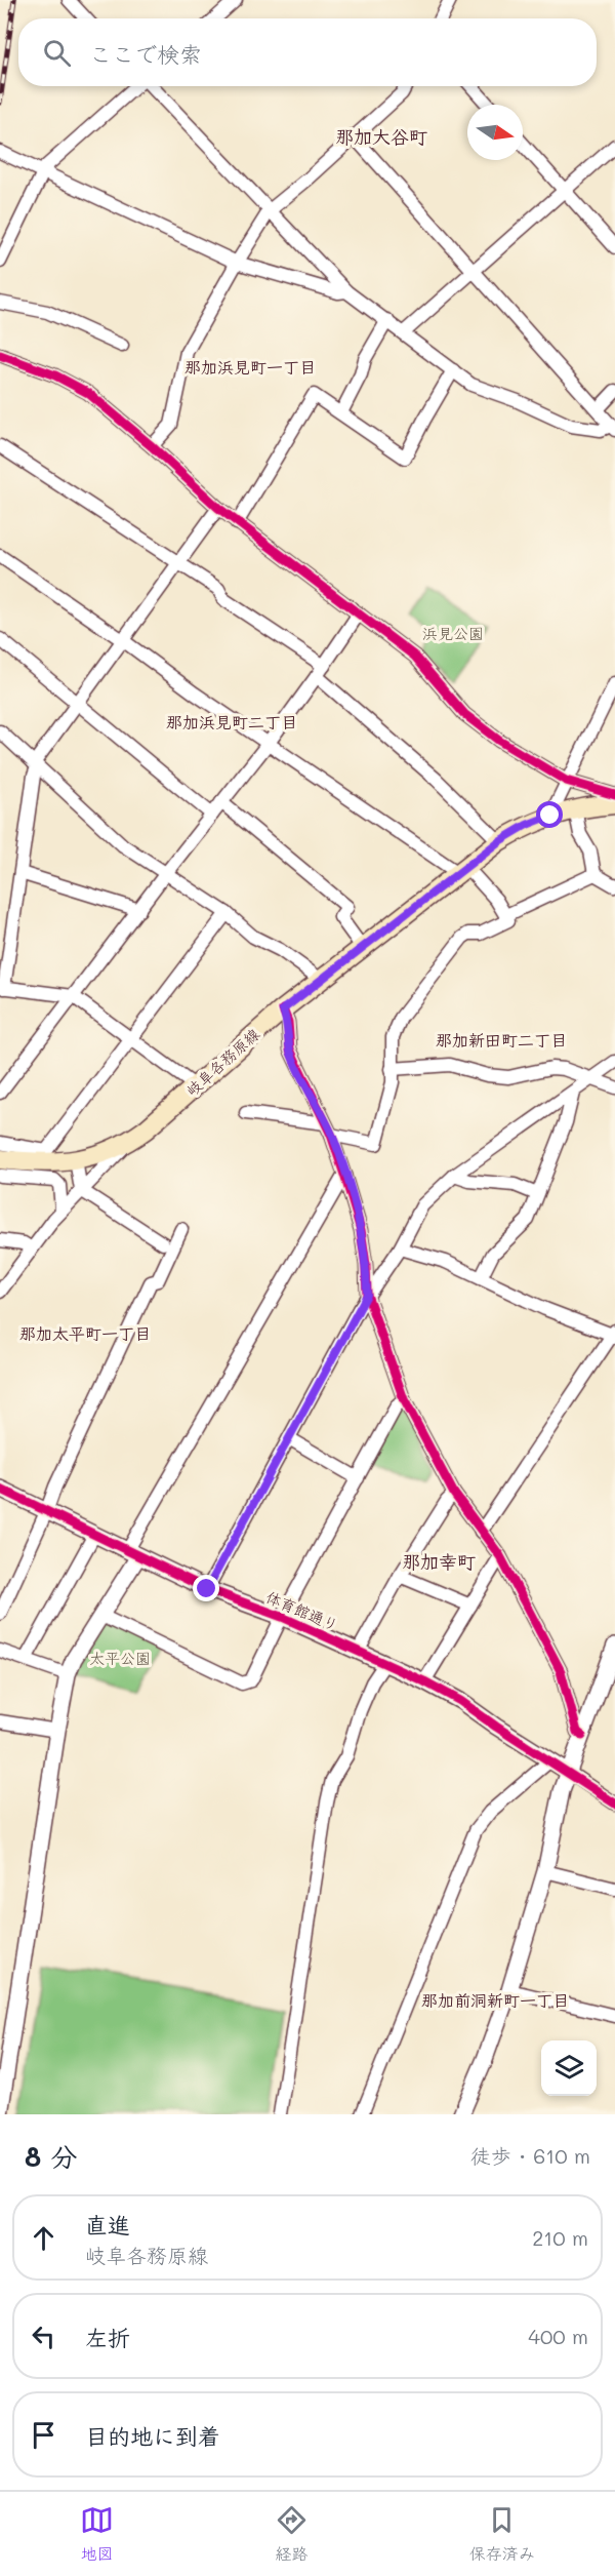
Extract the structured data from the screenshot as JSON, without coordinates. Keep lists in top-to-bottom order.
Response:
{
  "streets": {
    "main road": ["岐阜各務原線"],
    "street": ["体育館通り"]
  },
  "districts": [
    "那加大谷町",
    "那加浜見町一丁目",
    "那加浜見町二丁目",
    "那加新田町二丁目",
    "那加太平町一丁目",
    "那加幸町",
    "那加前洞新町一丁目"
  ],
  "parks": ["浜見公園", "太平公園"],
  "north": "right",
  "page": {
    "search": "ここで検索",
    "heading": ["8 分", "徒歩 · 610 m"],
    "list": [
      ["直進", "岐阜各務原線", "210 m"],
      ["左折", "400 m"],
      "目的地に到着"
    ],
    "nav": ["地図", "経路", "保存済み"]
  }
}
